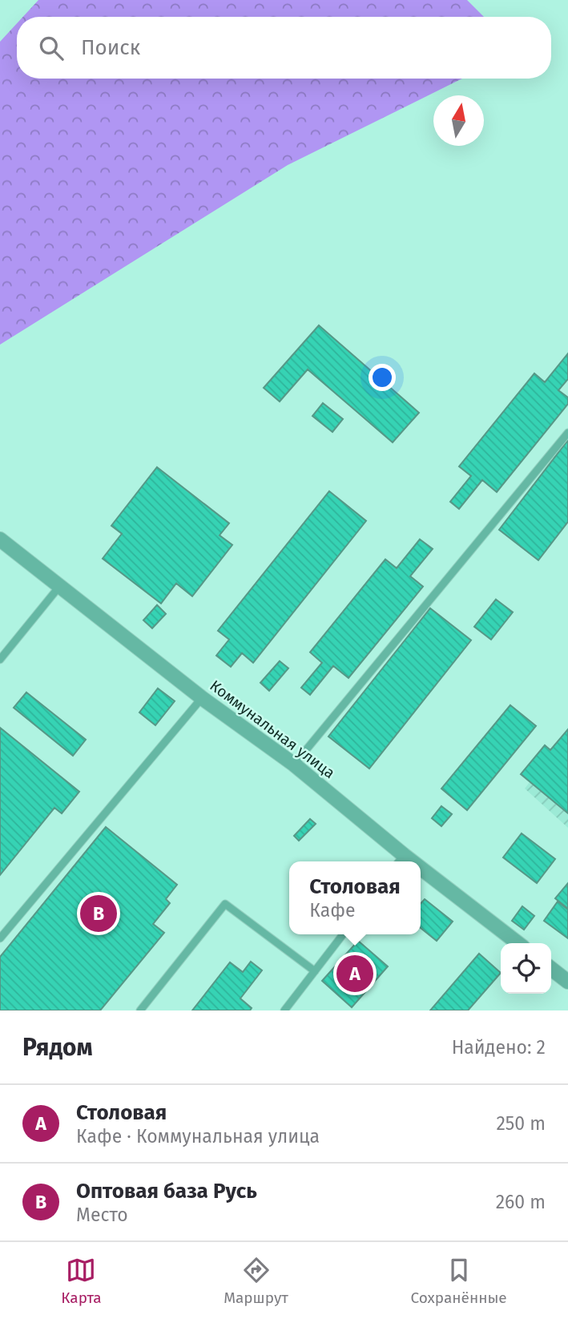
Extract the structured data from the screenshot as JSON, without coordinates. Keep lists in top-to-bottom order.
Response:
{
  "streets": {
    "street": ["Коммунальная улица"]
  },
  "north": "top",
  "page": {
    "search": "Поиск",
    "popup": ["Столовая", "Кафе"],
    "pins": ["B", "A"],
    "heading": ["Рядом", "Найдено: 2"],
    "list": [
      {
        "mark": "A",
        "name": "Столовая",
        "note": "Кафе · Коммунальная улица",
        "value": "250 m"
      },
      {
        "mark": "B",
        "name": "Оптовая база Русь",
        "note": "Место",
        "value": "260 m"
      }
    ],
    "nav": ["Карта", "Маршрут", "Сохранённые"]
  }
}
